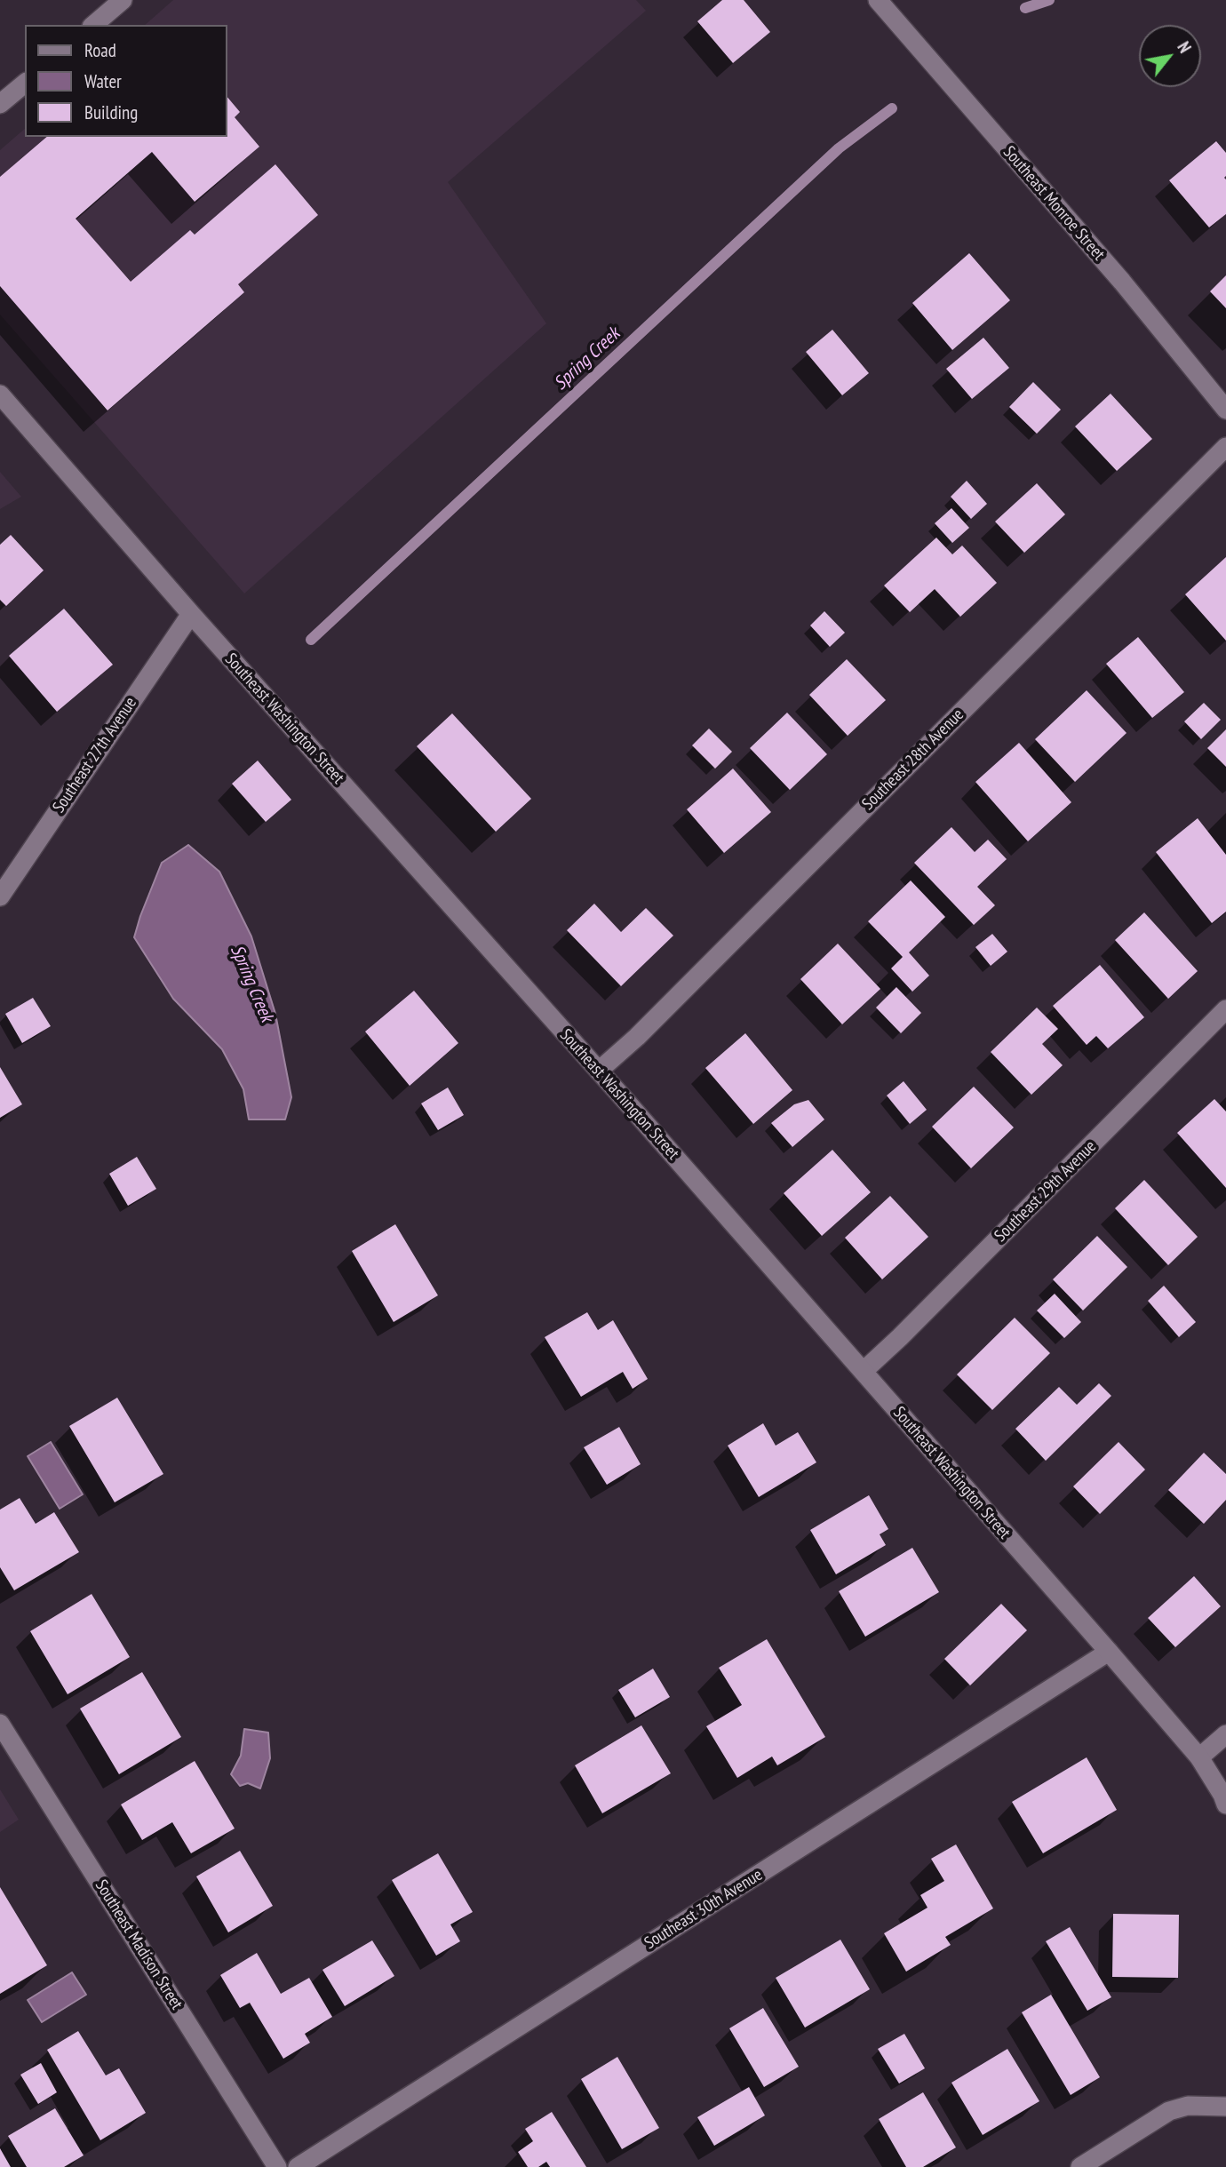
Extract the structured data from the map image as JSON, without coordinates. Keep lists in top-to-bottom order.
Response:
{
  "streets": {
    "street": [
      "Southeast Monroe Street",
      "Southeast Washington Street",
      "Southeast 27th Avenue",
      "Southeast 28th Avenue",
      "Southeast 29th Avenue",
      "Southeast 30th Avenue",
      "Southeast Madison Street"
    ]
  },
  "crossings": [
    ["Southeast Washington Street", "Southeast 27th Avenue"],
    ["Southeast Washington Street", "Southeast 28th Avenue"],
    ["Southeast Washington Street", "Southeast 29th Avenue"],
    ["Southeast Washington Street", "Southeast 30th Avenue"]
  ],
  "water": ["Spring Creek"],
  "legend": ["Road", "Water", "Building"],
  "north": "top right"
}
